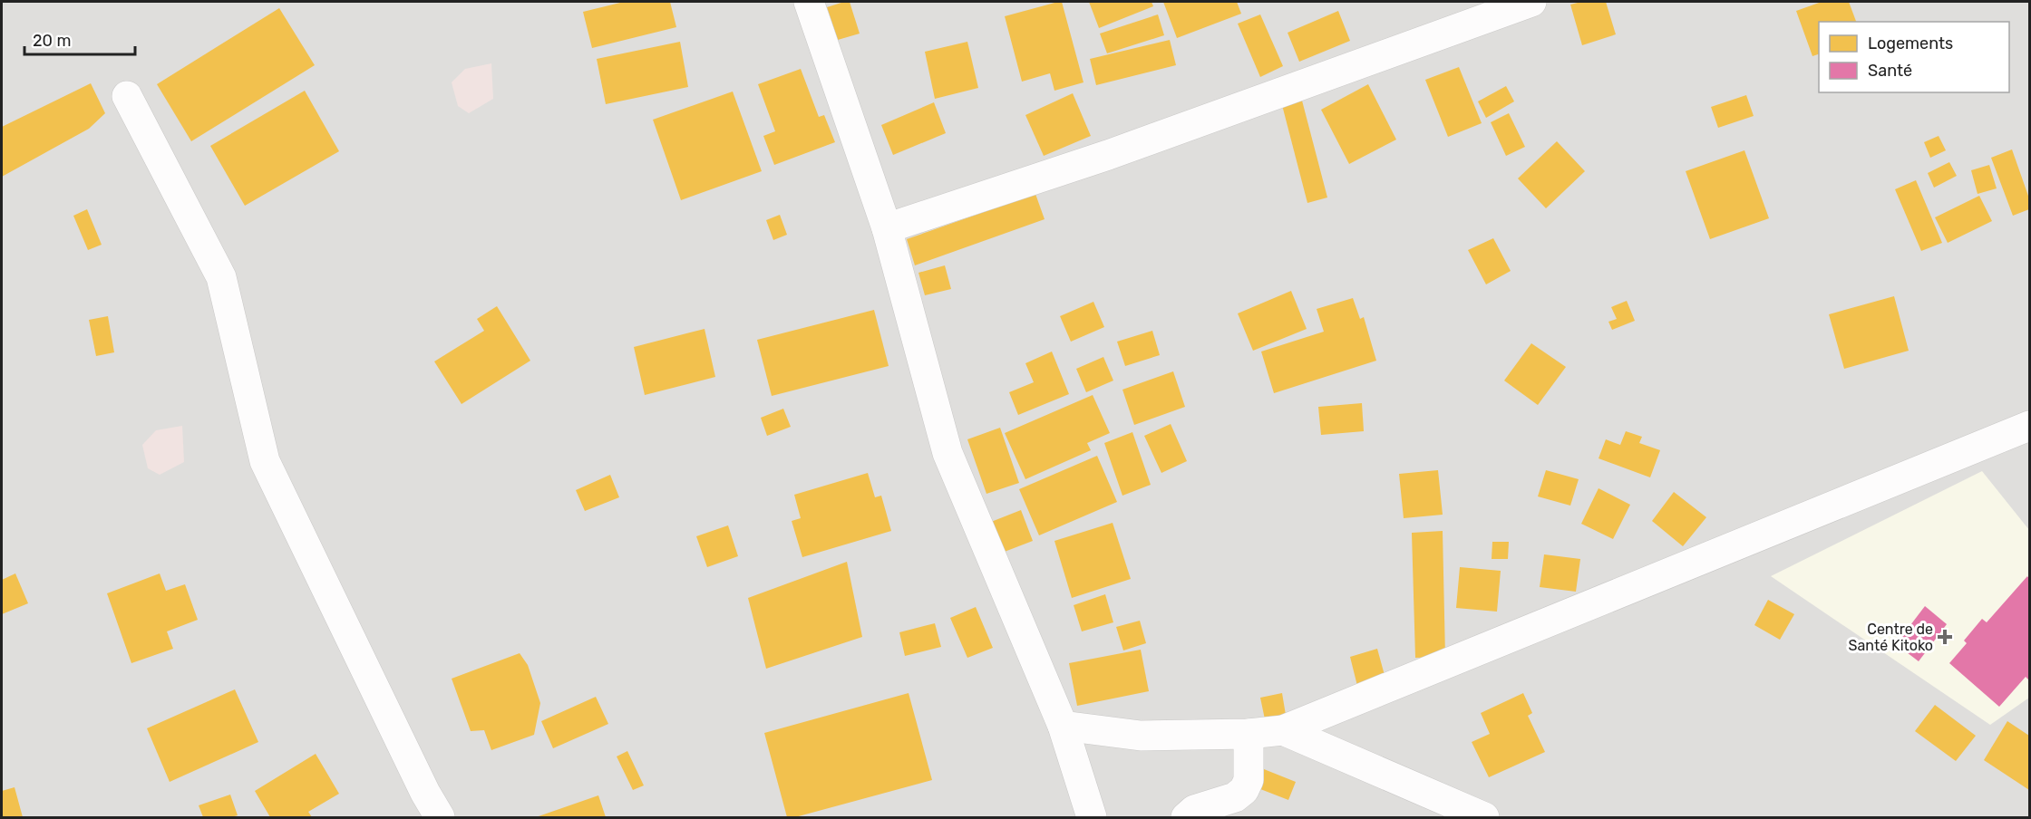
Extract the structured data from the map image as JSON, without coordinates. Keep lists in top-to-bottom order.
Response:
{
  "places": {
    "health": ["Centre de Santé Kitoko"]
  },
  "legend": ["Logements", "Santé"],
  "scale_bar": "20 m"
}
